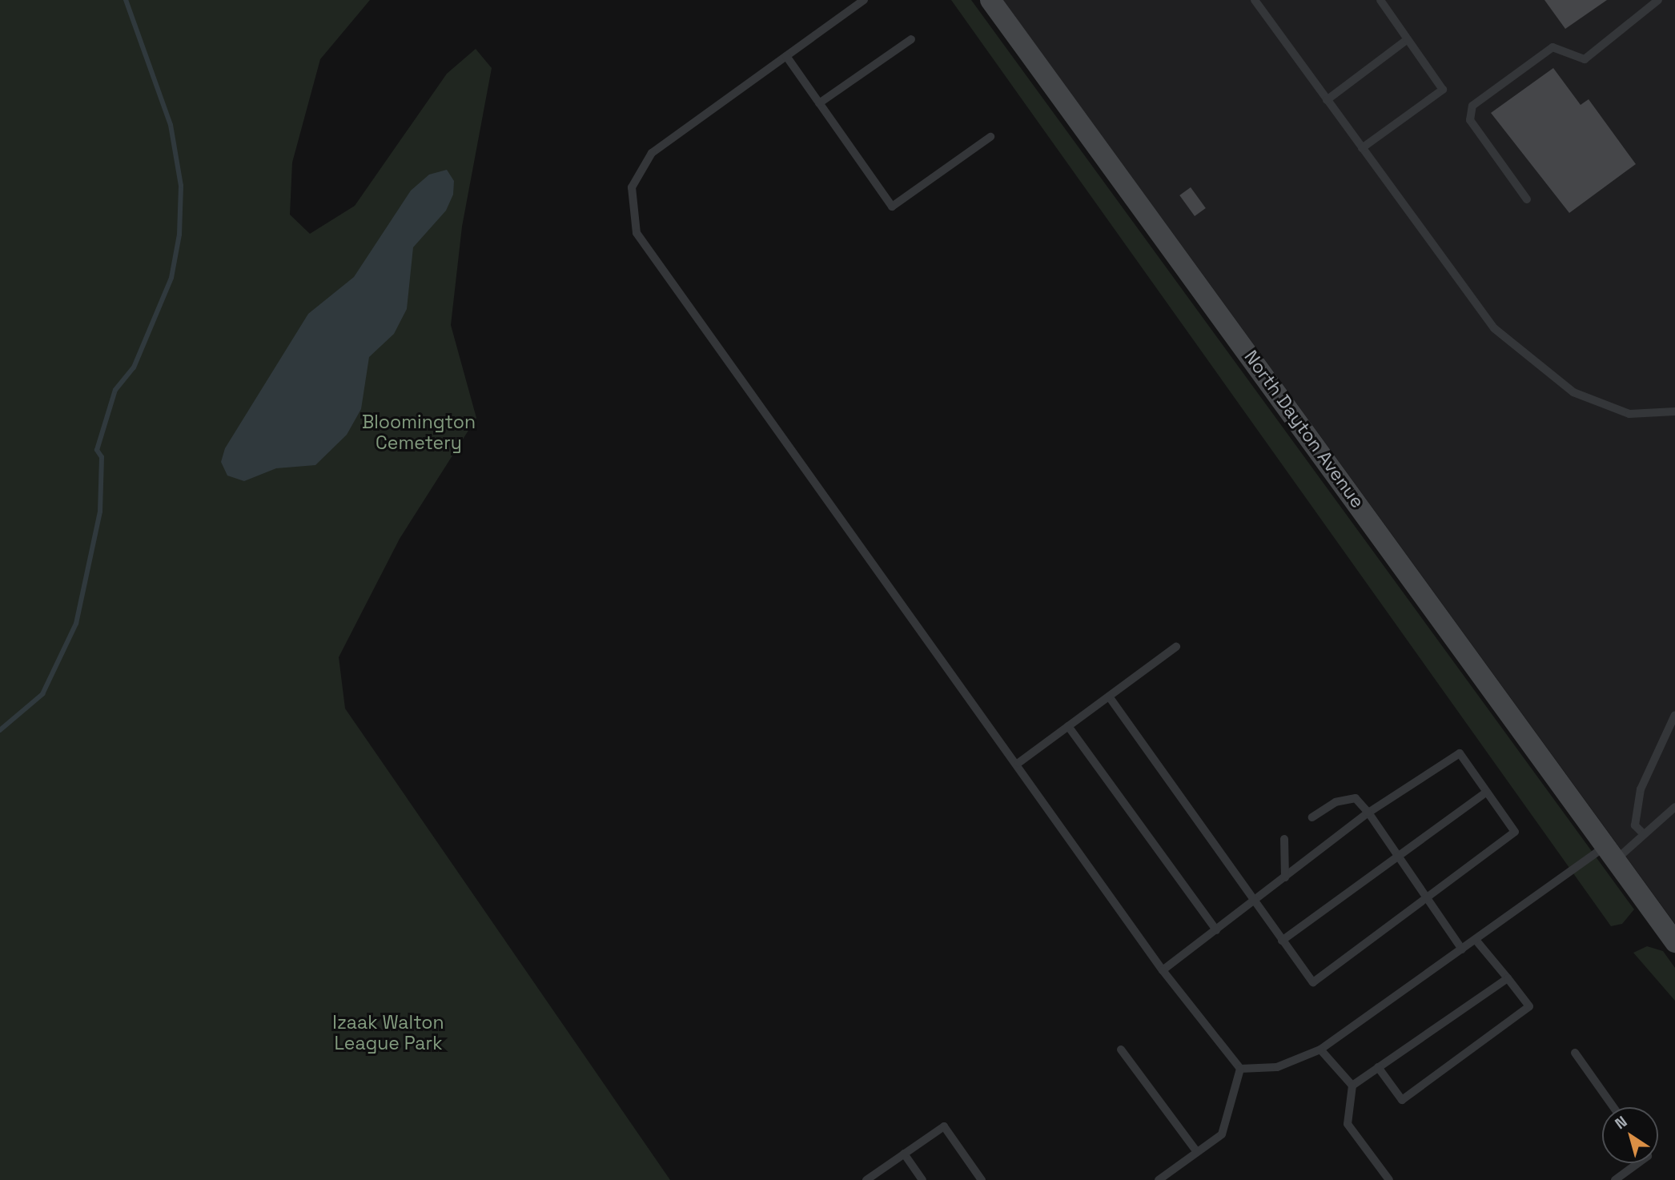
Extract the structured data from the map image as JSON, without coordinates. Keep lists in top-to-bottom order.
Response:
{
  "streets": {
    "main road": ["North Dayton Avenue"]
  },
  "parks": ["Bloomington Cemetery", "Izaak Walton League Park"],
  "north": "top left"
}
